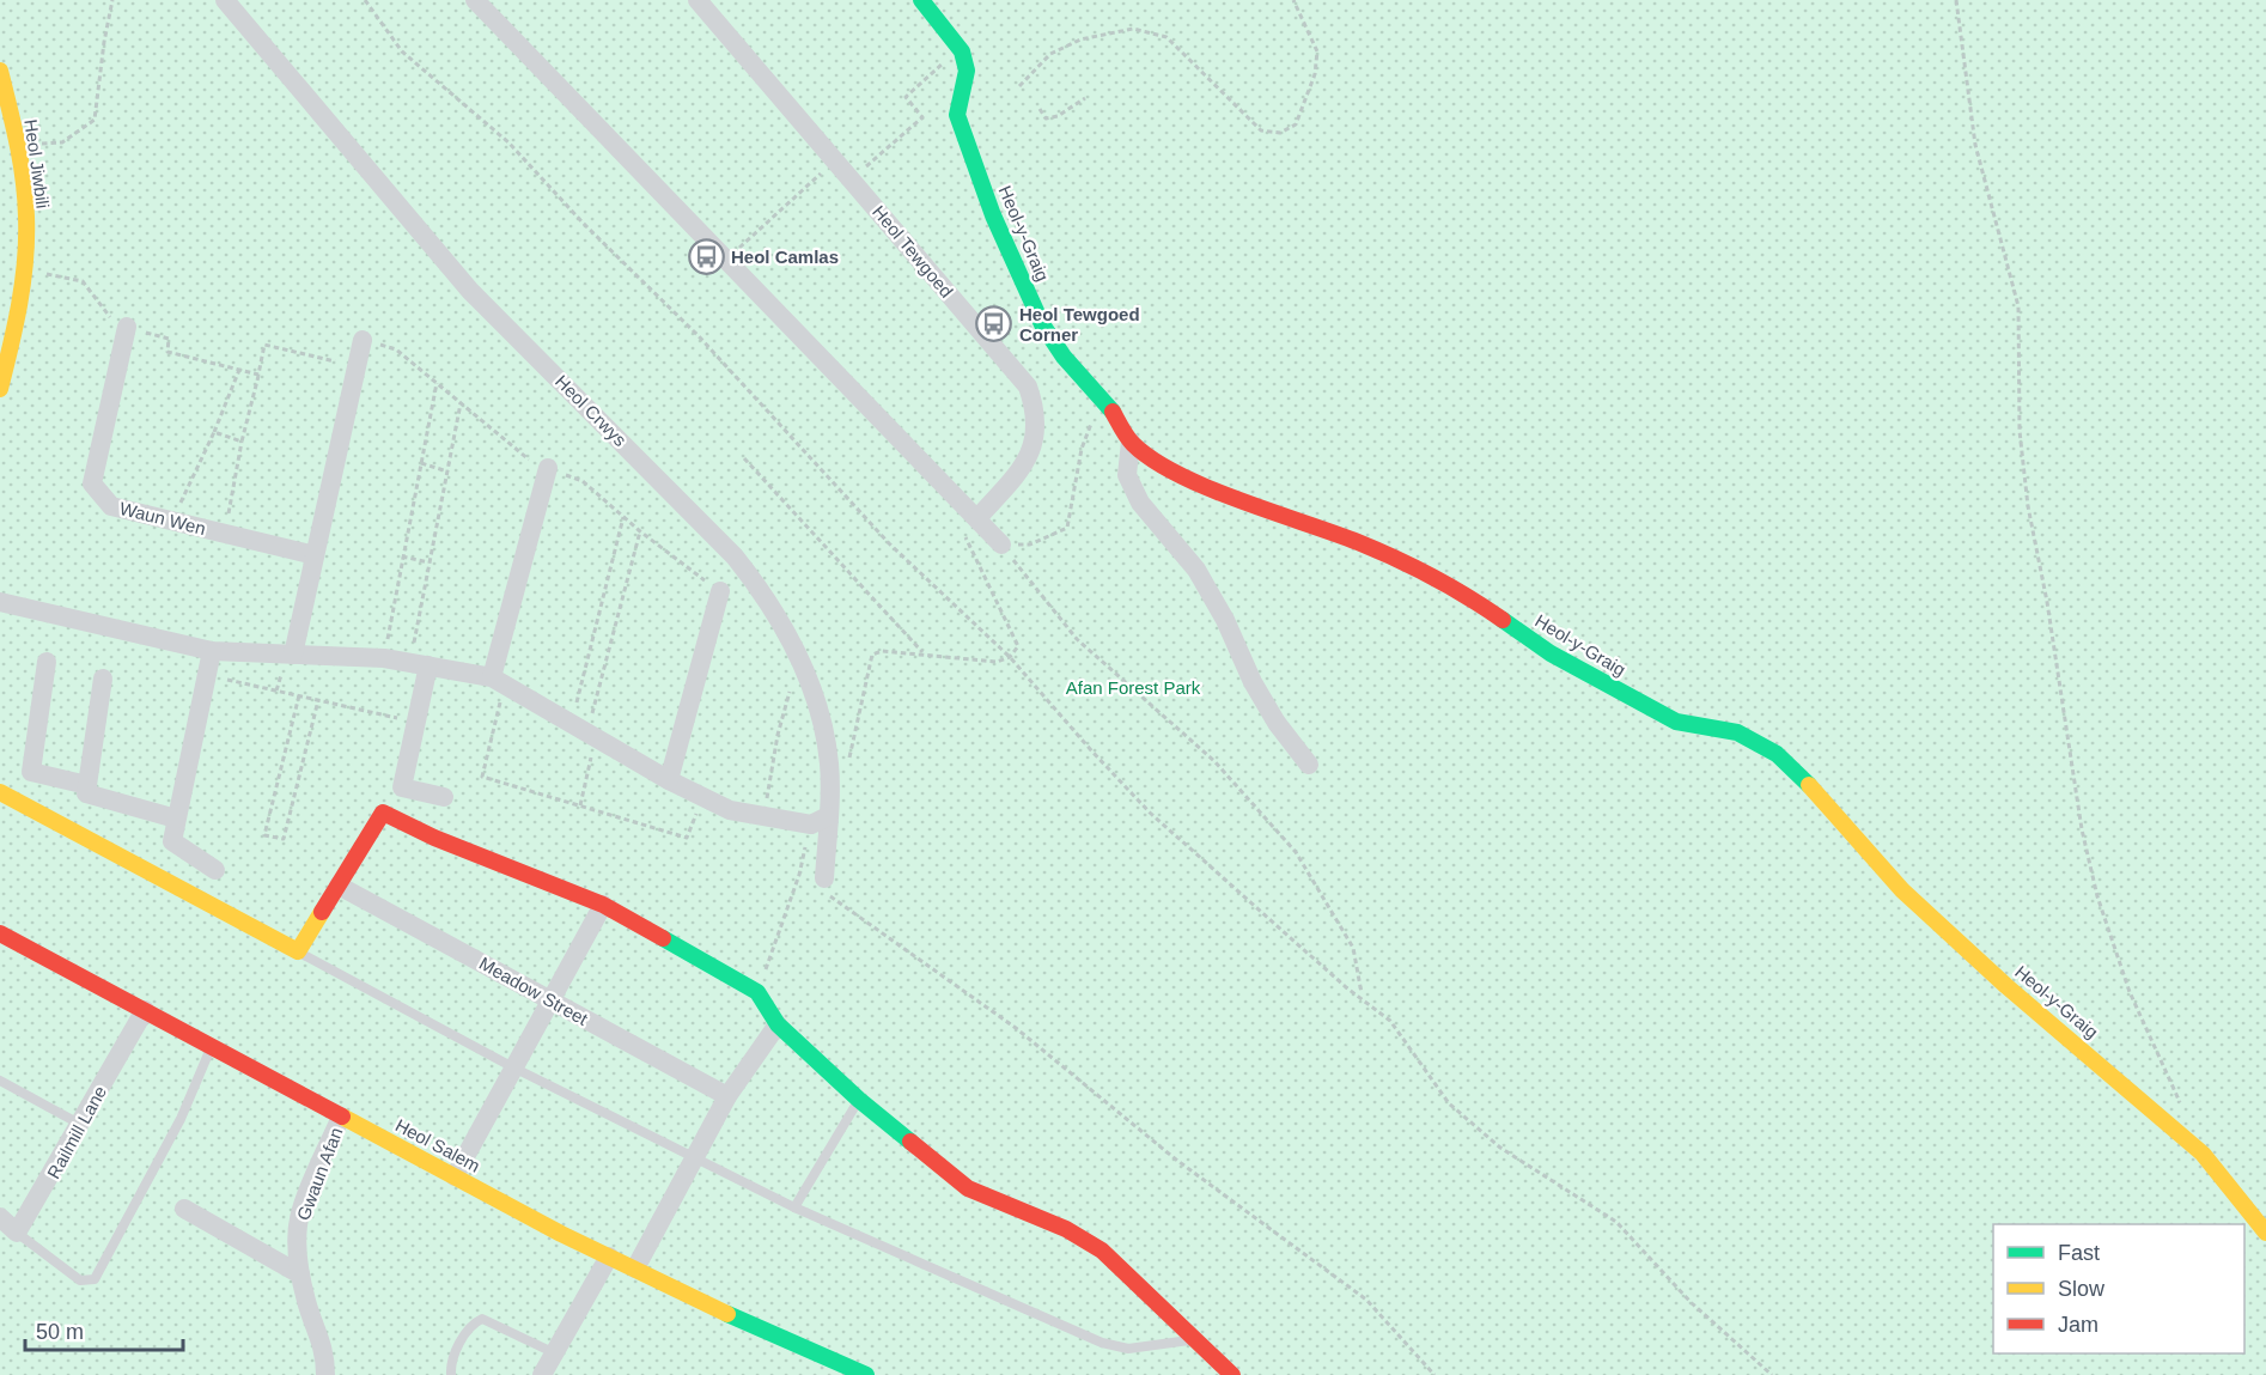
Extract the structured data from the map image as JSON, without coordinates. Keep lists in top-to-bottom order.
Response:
{
  "streets": {
    "street": [
      "Heol Jiwbili",
      "Heol-y-Graig",
      "Heol Tewgoed",
      "Heol Crwys",
      "Waun Wen",
      "Meadow Street",
      "Railmill Lane",
      "Heol Salem",
      "Gwaun Afan"
    ]
  },
  "crossings": [
    ["Railmill Lane", "Heol Salem"],
    ["Heol Salem", "Gwaun Afan"]
  ],
  "parks": ["Afan Forest Park"],
  "places": {
    "bus stop": ["Heol Camlas", "Heol Tewgoed Corner"]
  },
  "legend": ["Fast", "Slow", "Jam"],
  "scale_bar": "50 m"
}
